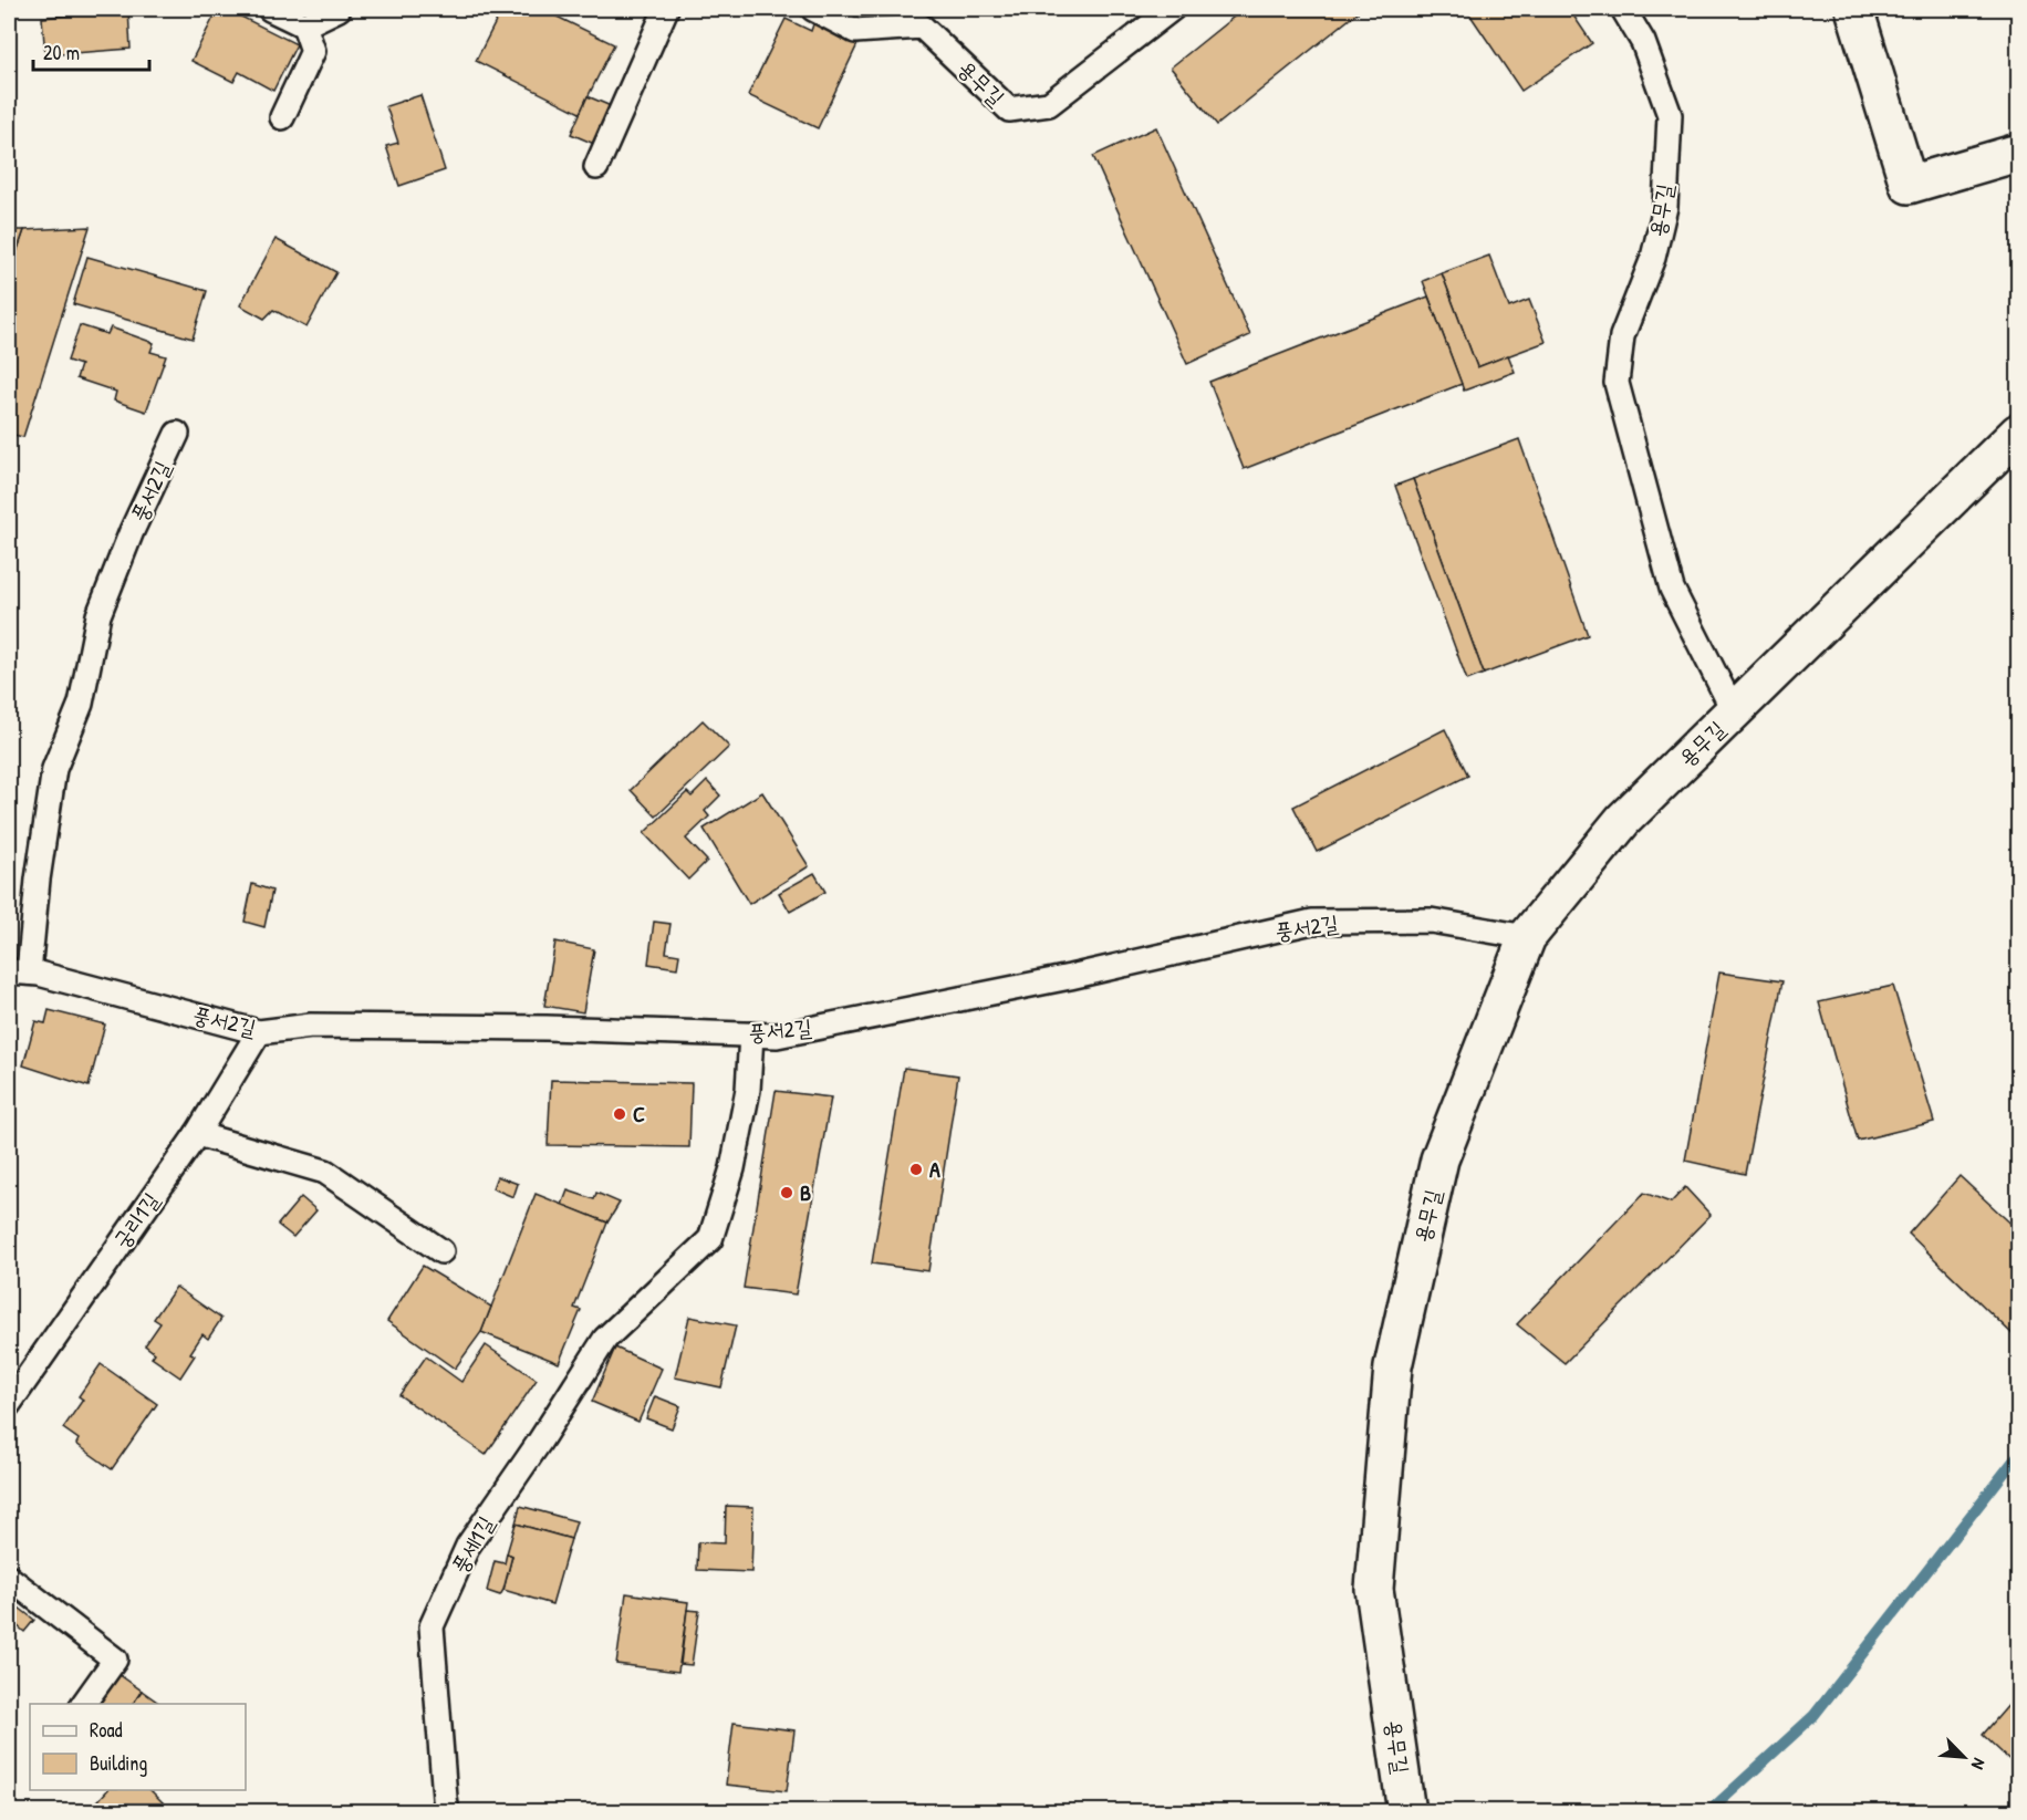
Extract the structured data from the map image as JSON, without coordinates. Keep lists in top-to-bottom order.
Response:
{
  "streets": {
    "street": ["용무길"],
    "lane": ["풍서2길", "궁리1길", "풍세1길"]
  },
  "crossings": [
    ["용무길", "풍서2길"],
    ["풍서2길", "궁리1길"],
    ["풍서2길", "풍세1길"]
  ],
  "places": ["C", "A", "B"],
  "legend": ["Road", "Building"],
  "scale_bar": "20 m",
  "north": "bottom right"
}
